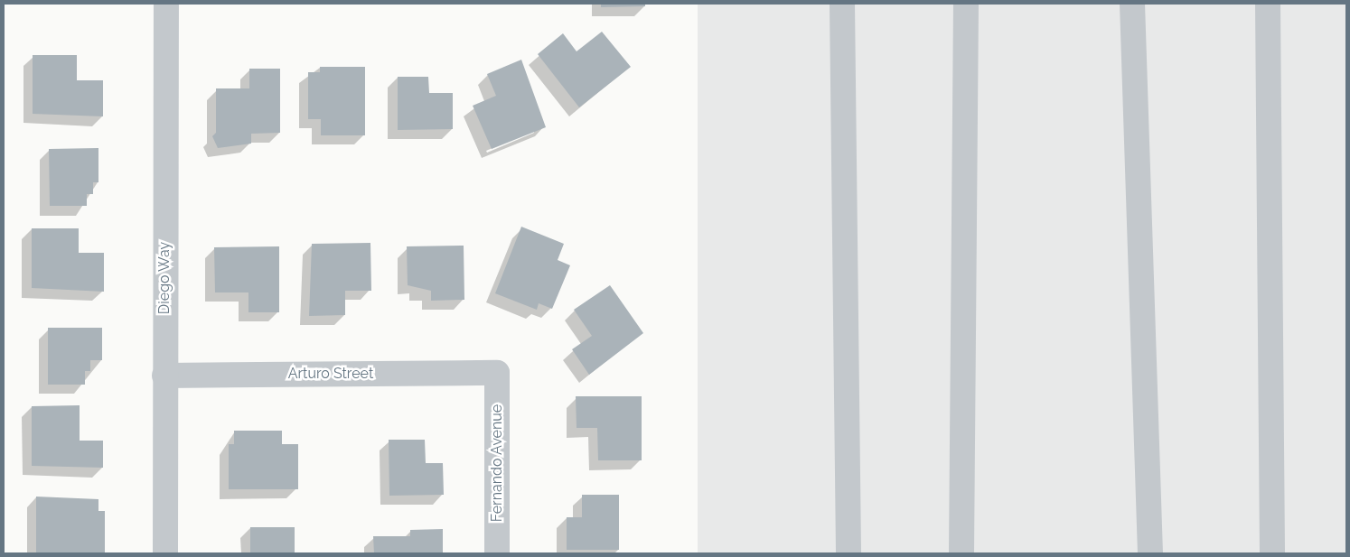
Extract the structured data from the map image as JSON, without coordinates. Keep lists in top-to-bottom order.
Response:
{
  "streets": {
    "street": ["Diego Way", "Arturo Street", "Fernando Avenue"]
  },
  "crossings": [
    ["Diego Way", "Arturo Street"],
    ["Arturo Street", "Fernando Avenue"]
  ]
}
